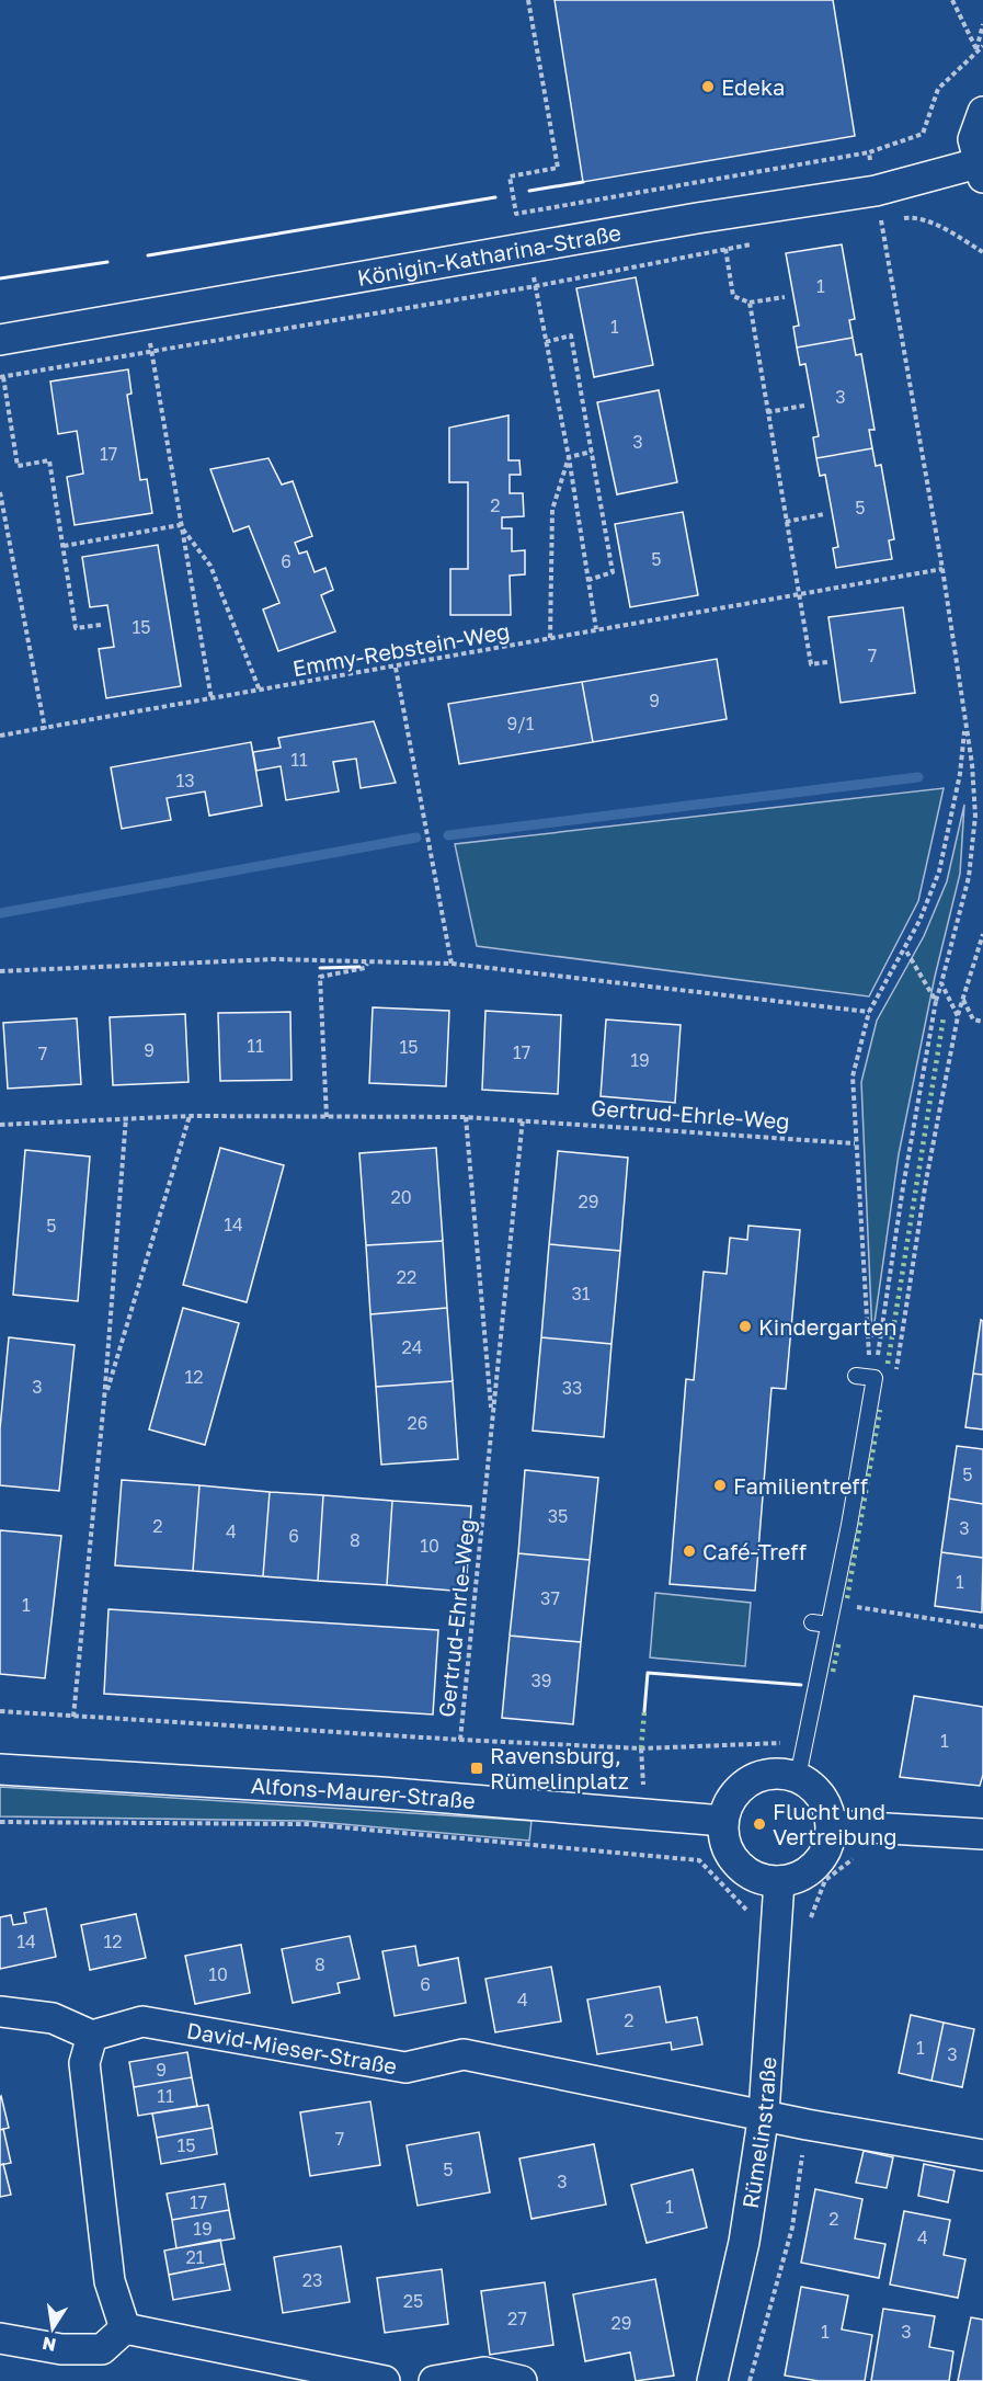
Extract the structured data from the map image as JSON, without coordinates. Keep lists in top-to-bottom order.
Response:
{
  "streets": {
    "street": [
      "Königin-Katharina-Straße",
      "Alfons-Maurer-Straße",
      "David-Mieser-Straße",
      "Rümelinstraße"
    ],
    "path": ["Emmy-Rebstein-Weg", "Gertrud-Ehrle-Weg"]
  },
  "crossings": [
    ["Alfons-Maurer-Straße", "Rümelinstraße"],
    ["David-Mieser-Straße", "Rümelinstraße"]
  ],
  "places": {
    "other": [
      "Edeka",
      "Kindergarten",
      "Familientreff",
      "Café-Treff",
      "Flucht und Vertreibung"
    ],
    "transit": ["Ravensburg, Rümelinplatz"]
  },
  "house_numbers": [
    "1",
    "1",
    "3",
    "3",
    "17",
    "2",
    "5",
    "5",
    "6",
    "15",
    "7",
    "9",
    "9/1",
    "11",
    "13",
    "11",
    "15",
    "9",
    "17",
    "7",
    "19",
    "20",
    "29",
    "14",
    "5",
    "22",
    "31",
    "24",
    "12",
    "3",
    "33",
    "26",
    "5",
    "35",
    "2",
    "3",
    "4",
    "6",
    "8",
    "10",
    "1",
    "37",
    "1",
    "39",
    "1",
    "14",
    "12",
    "8",
    "10",
    "6",
    "4",
    "2",
    "1",
    "3",
    "9",
    "11",
    "7",
    "15",
    "5",
    "3",
    "17",
    "1",
    "2",
    "19",
    "4",
    "21",
    "23",
    "25",
    "27",
    "29",
    "1",
    "3"
  ],
  "north": "bottom"
}
